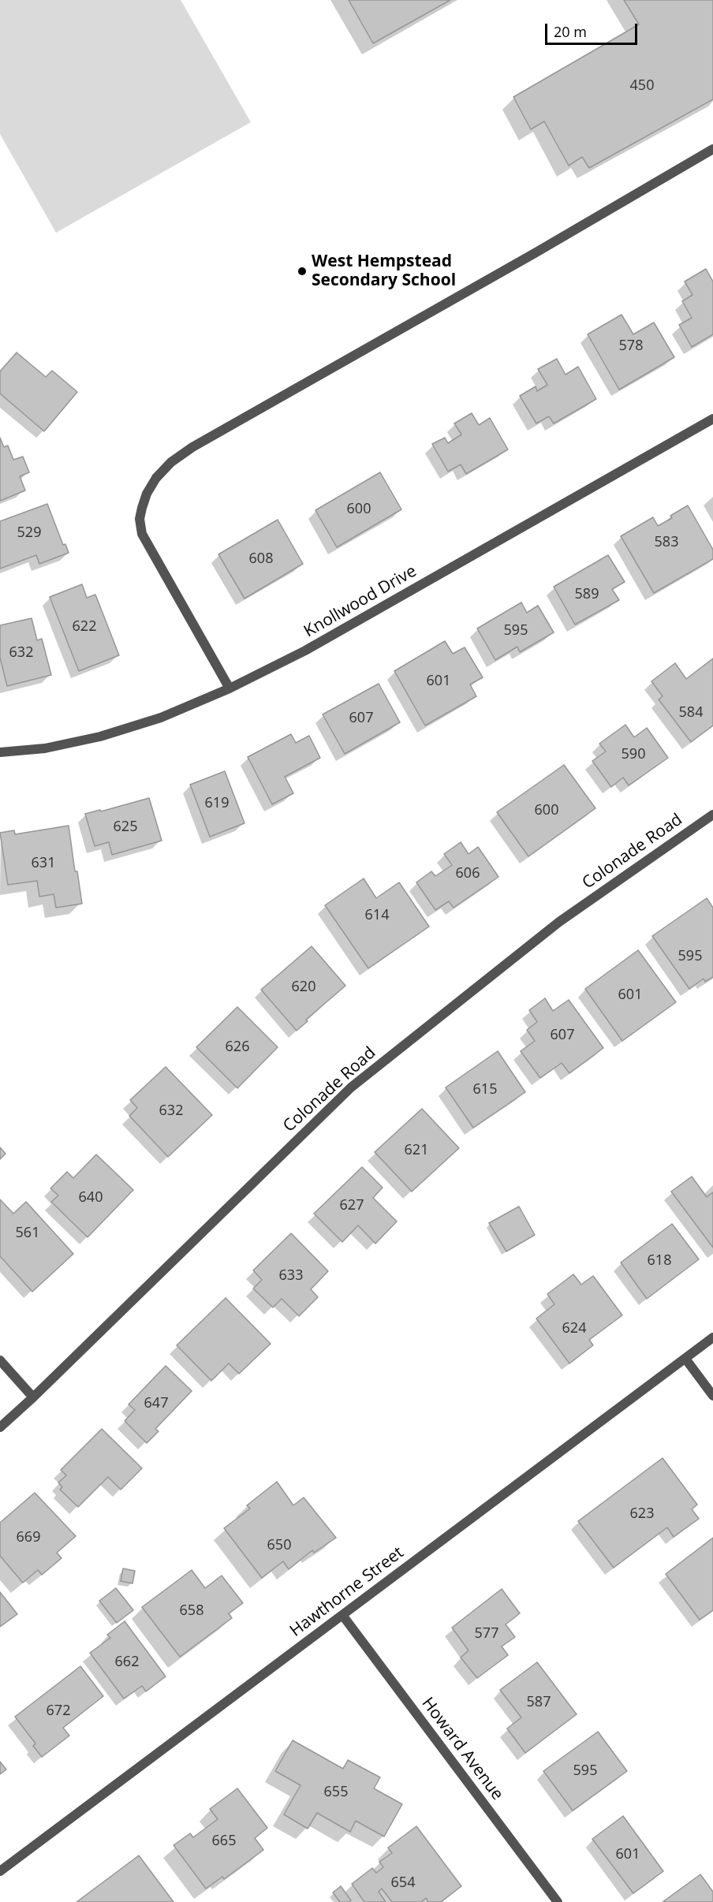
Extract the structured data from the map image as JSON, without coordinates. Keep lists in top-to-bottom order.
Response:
{
  "streets": {
    "street": [
      "Knollwood Drive",
      "Colonade Road",
      "Hawthorne Street",
      "Howard Avenue"
    ]
  },
  "crossings": [
    ["Hawthorne Street", "Howard Avenue"]
  ],
  "places": ["West Hempstead Secondary School"],
  "house_numbers": [
    "450",
    "578",
    "600",
    "529",
    "583",
    "608",
    "589",
    "622",
    "595",
    "632",
    "601",
    "584",
    "607",
    "590",
    "619",
    "600",
    "625",
    "631",
    "606",
    "614",
    "595",
    "620",
    "601",
    "607",
    "626",
    "615",
    "632",
    "621",
    "640",
    "627",
    "561",
    "618",
    "633",
    "624",
    "647",
    "623",
    "669",
    "650",
    "658",
    "577",
    "662",
    "587",
    "672",
    "595",
    "655",
    "665",
    "601",
    "654"
  ],
  "scale_bar": "20 m"
}
